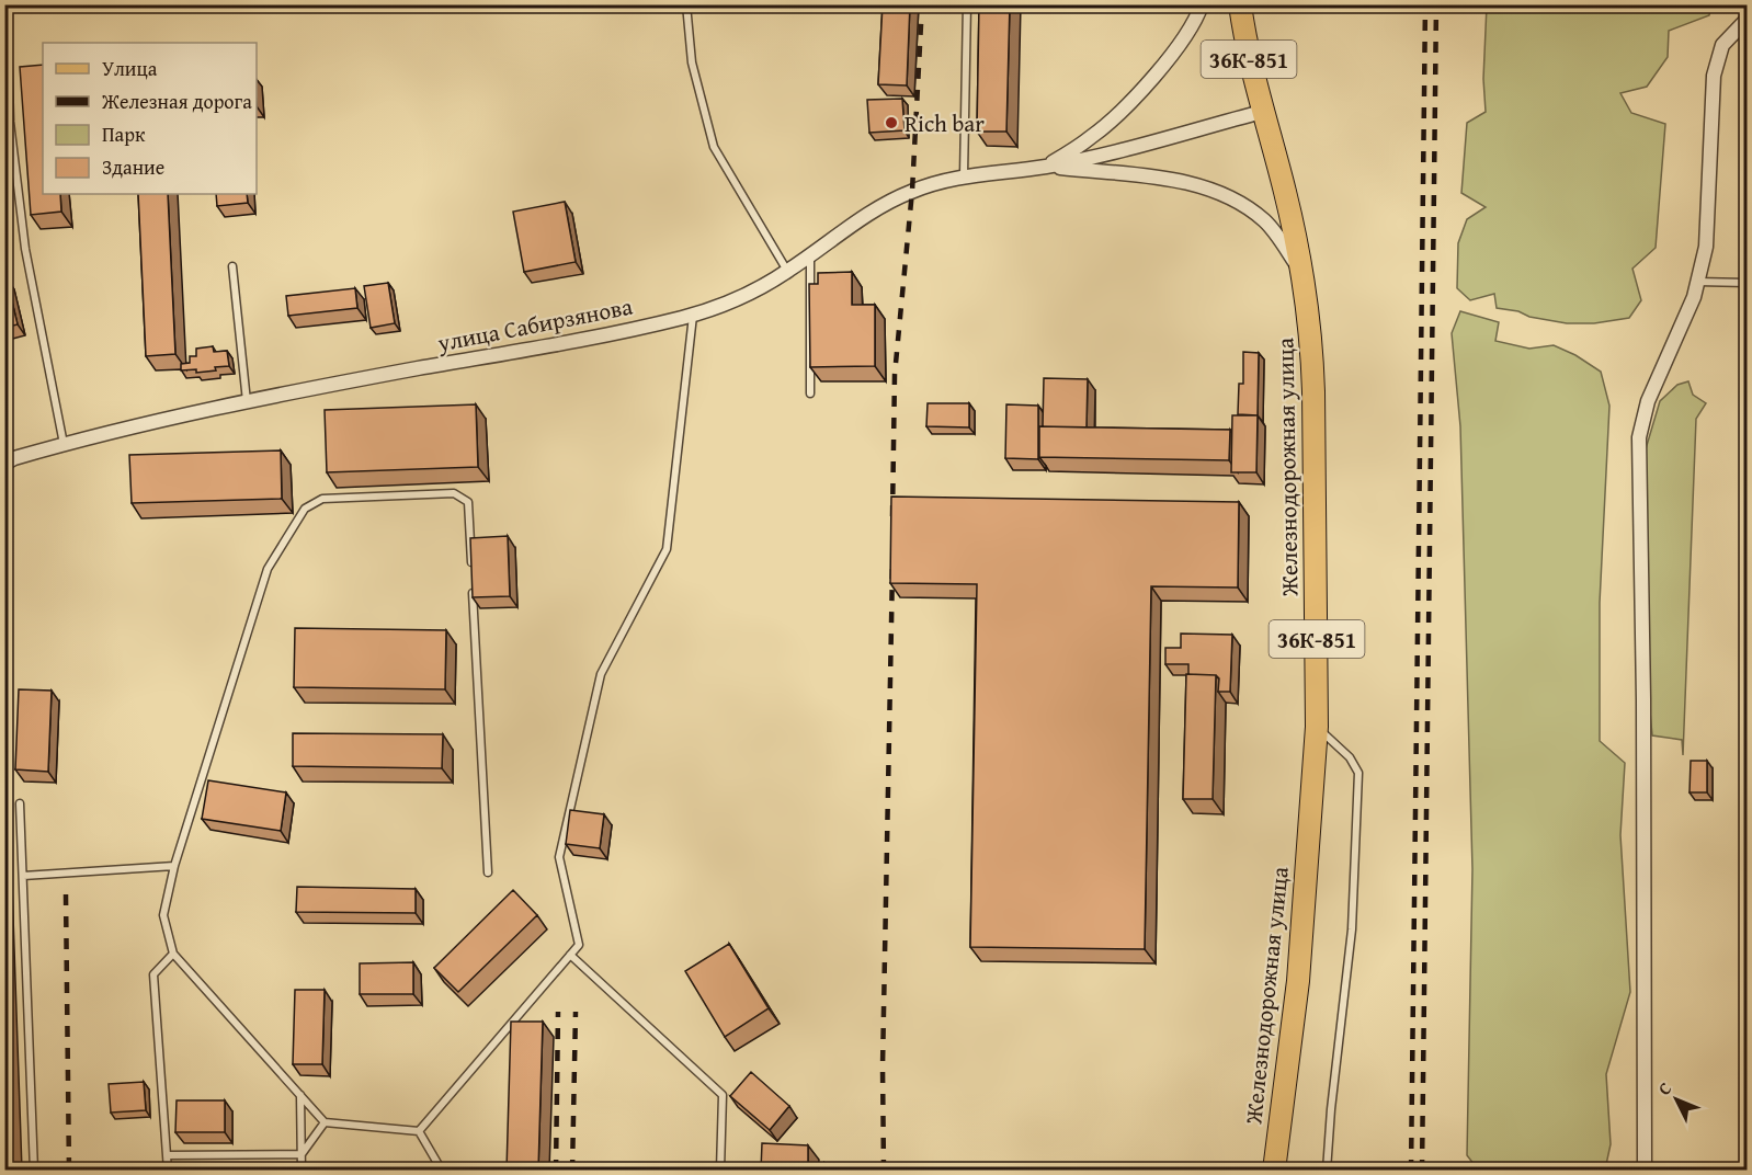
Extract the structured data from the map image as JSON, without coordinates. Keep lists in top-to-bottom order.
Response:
{
  "streets": {
    "main road": ["36К-851", "Железнодорожная улица"],
    "street": ["улица Сабирзянова"]
  },
  "places": ["Rich bar"],
  "legend": [
    "Улица",
    "Железная дорога",
    "Парк",
    "Здание"
  ],
  "north": "top left"
}
